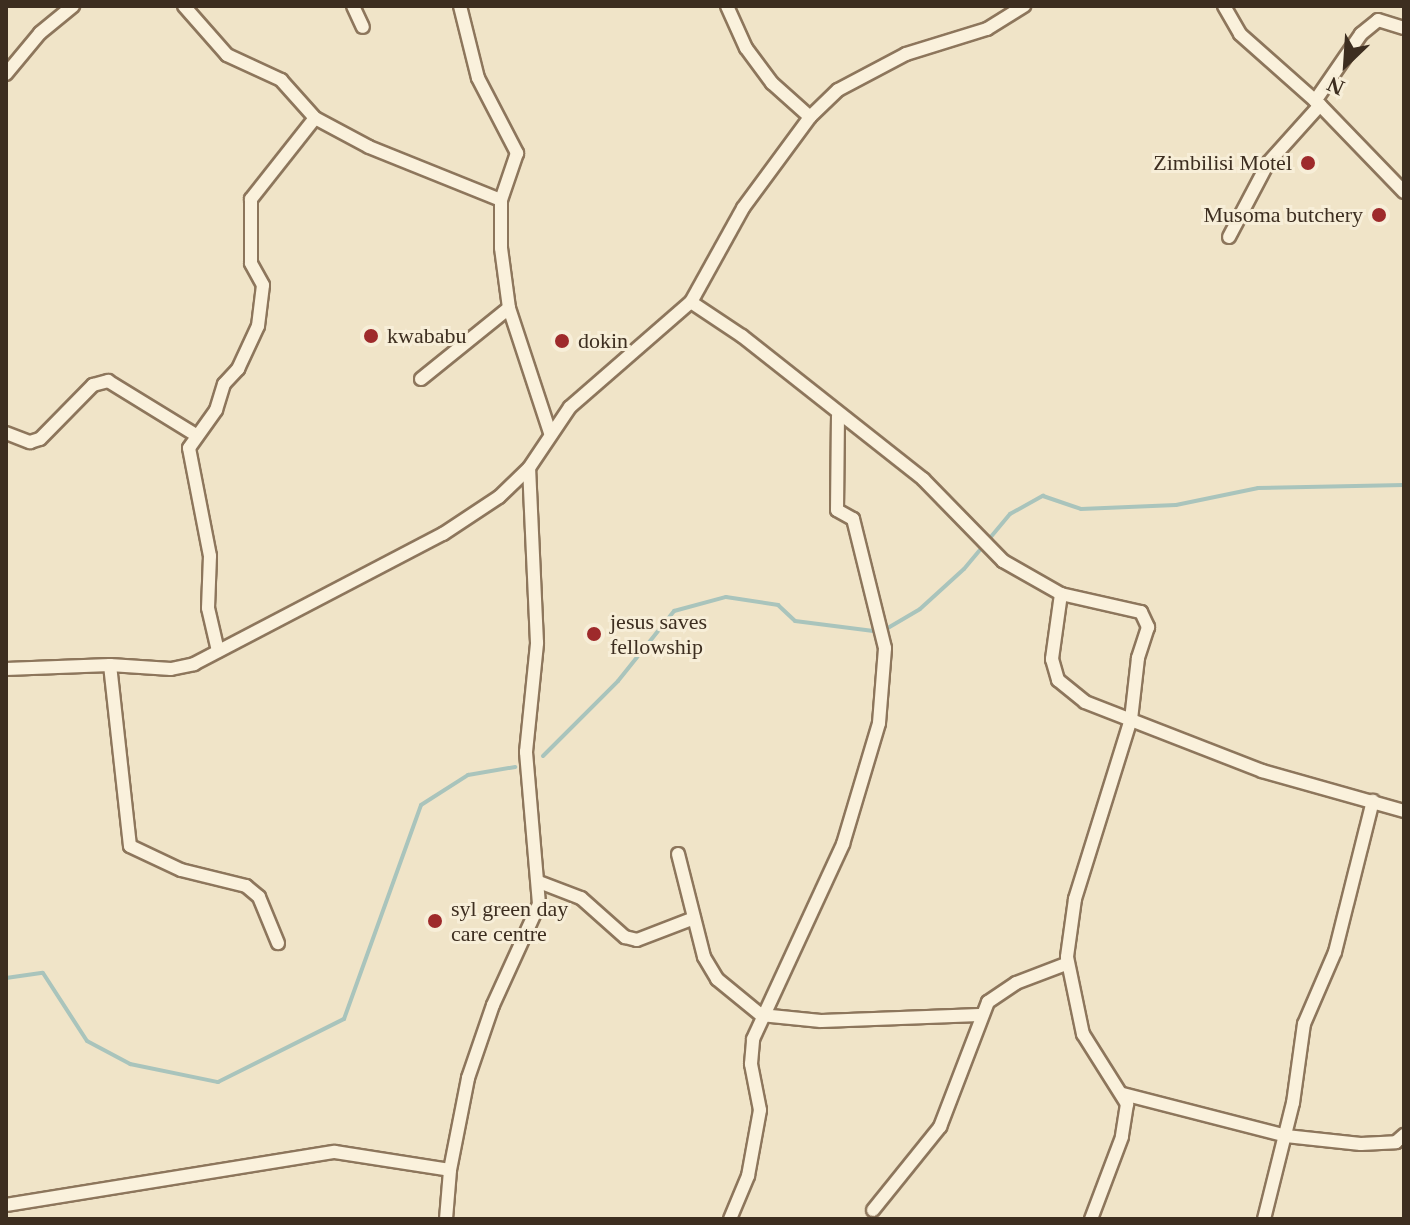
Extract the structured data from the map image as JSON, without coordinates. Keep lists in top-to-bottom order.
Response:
{
  "places": [
    "Zimbilisi Motel",
    "Musoma butchery",
    "kwababu",
    "dokin",
    "jesus saves fellowship",
    "syl green day care centre"
  ],
  "north": "bottom left"
}
